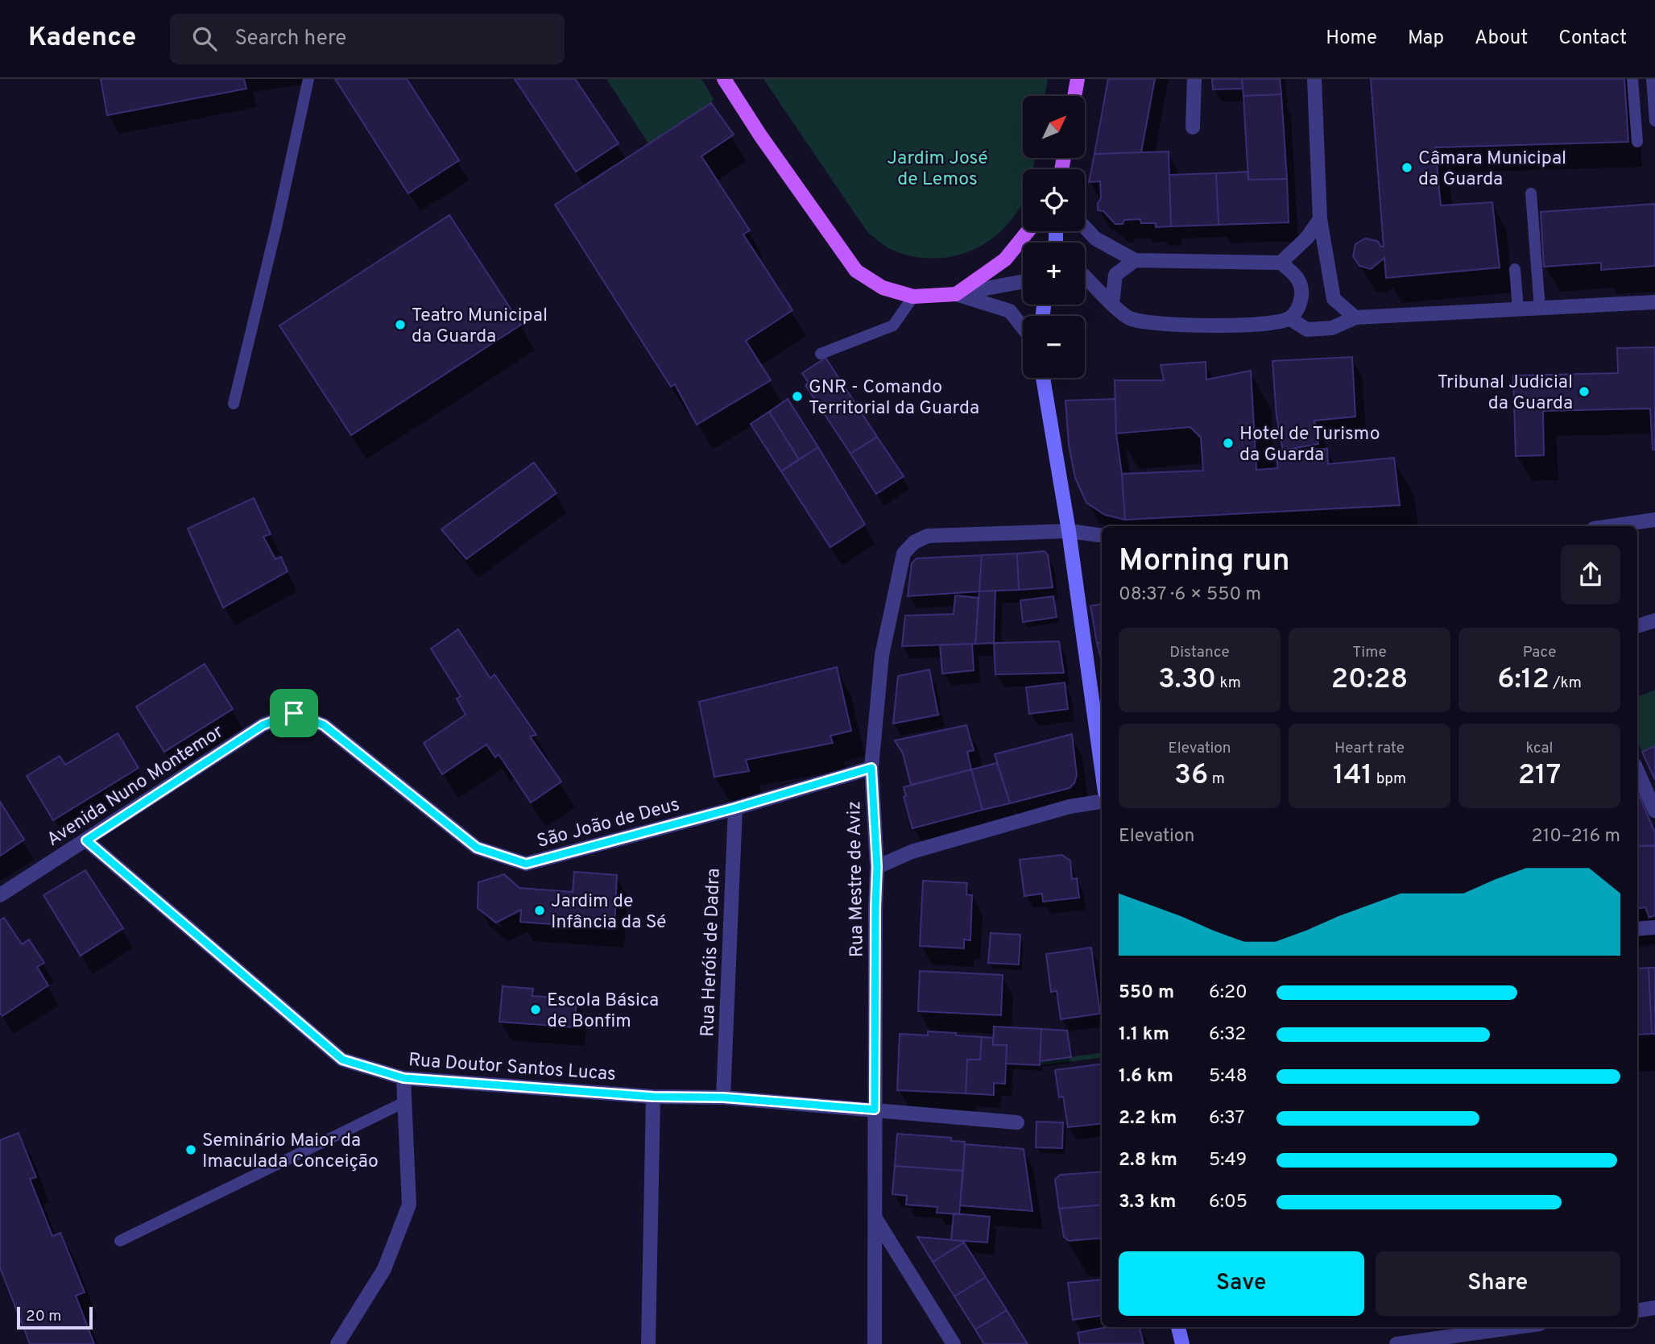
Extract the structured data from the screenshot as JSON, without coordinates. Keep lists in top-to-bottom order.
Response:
{
  "streets": {
    "street": [
      "Avenida Nuno Montemor",
      "São João de Deus",
      "Rua Mestre de Aviz",
      "Rua Heróis de Dadra",
      "Rua Doutor Santos Lucas"
    ]
  },
  "crossings": [
    ["Avenida Nuno Montemor", "São João de Deus"],
    ["Avenida Nuno Montemor", "Rua Doutor Santos Lucas"],
    ["São João de Deus", "Rua Mestre de Aviz"],
    ["São João de Deus", "Rua Heróis de Dadra"],
    ["Rua Mestre de Aviz", "Rua Doutor Santos Lucas"],
    ["Rua Heróis de Dadra", "Rua Doutor Santos Lucas"]
  ],
  "parks": ["Jardim José de Lemos"],
  "places": [
    "Câmara Municipal da Guarda",
    "Teatro Municipal da Guarda",
    "Tribunal Judicial da Guarda",
    "GNR - Comando Territorial da Guarda",
    "Hotel de Turismo da Guarda",
    "Jardim de Infância da Sé",
    "Escola Básica de Bonfim",
    "Seminário Maior da Imaculada Conceição"
  ],
  "scale_bar": "20 m",
  "north": "top right",
  "page": {
    "header": "Kadence",
    "search": "Search here",
    "nav": [
      "Home",
      "Map",
      "About",
      "Contact"
    ],
    "map_buttons": ["+", "−"],
    "heading": ["Morning run", "08:37 · 6 × 550 m"],
    "stats": [
      ["Distance", "3.30 km"],
      ["Time", "20:28"],
      ["Pace", "6:12 /km"],
      ["Elevation", "36 m"],
      ["Heart rate", "141 bpm"],
      ["kcal", "217"]
    ],
    "chart": ["Elevation", "210–216 m"],
    "list": [
      {
        "name": "550 m",
        "note": "6:20"
      },
      {
        "name": "1.1 km",
        "note": "6:32"
      },
      {
        "name": "1.6 km",
        "note": "5:48"
      },
      {
        "name": "2.2 km",
        "note": "6:37"
      },
      {
        "name": "2.8 km",
        "note": "5:49"
      },
      {
        "name": "3.3 km",
        "note": "6:05"
      }
    ],
    "buttons": ["Save", "Share"],
    "scale": "20 m"
  }
}
